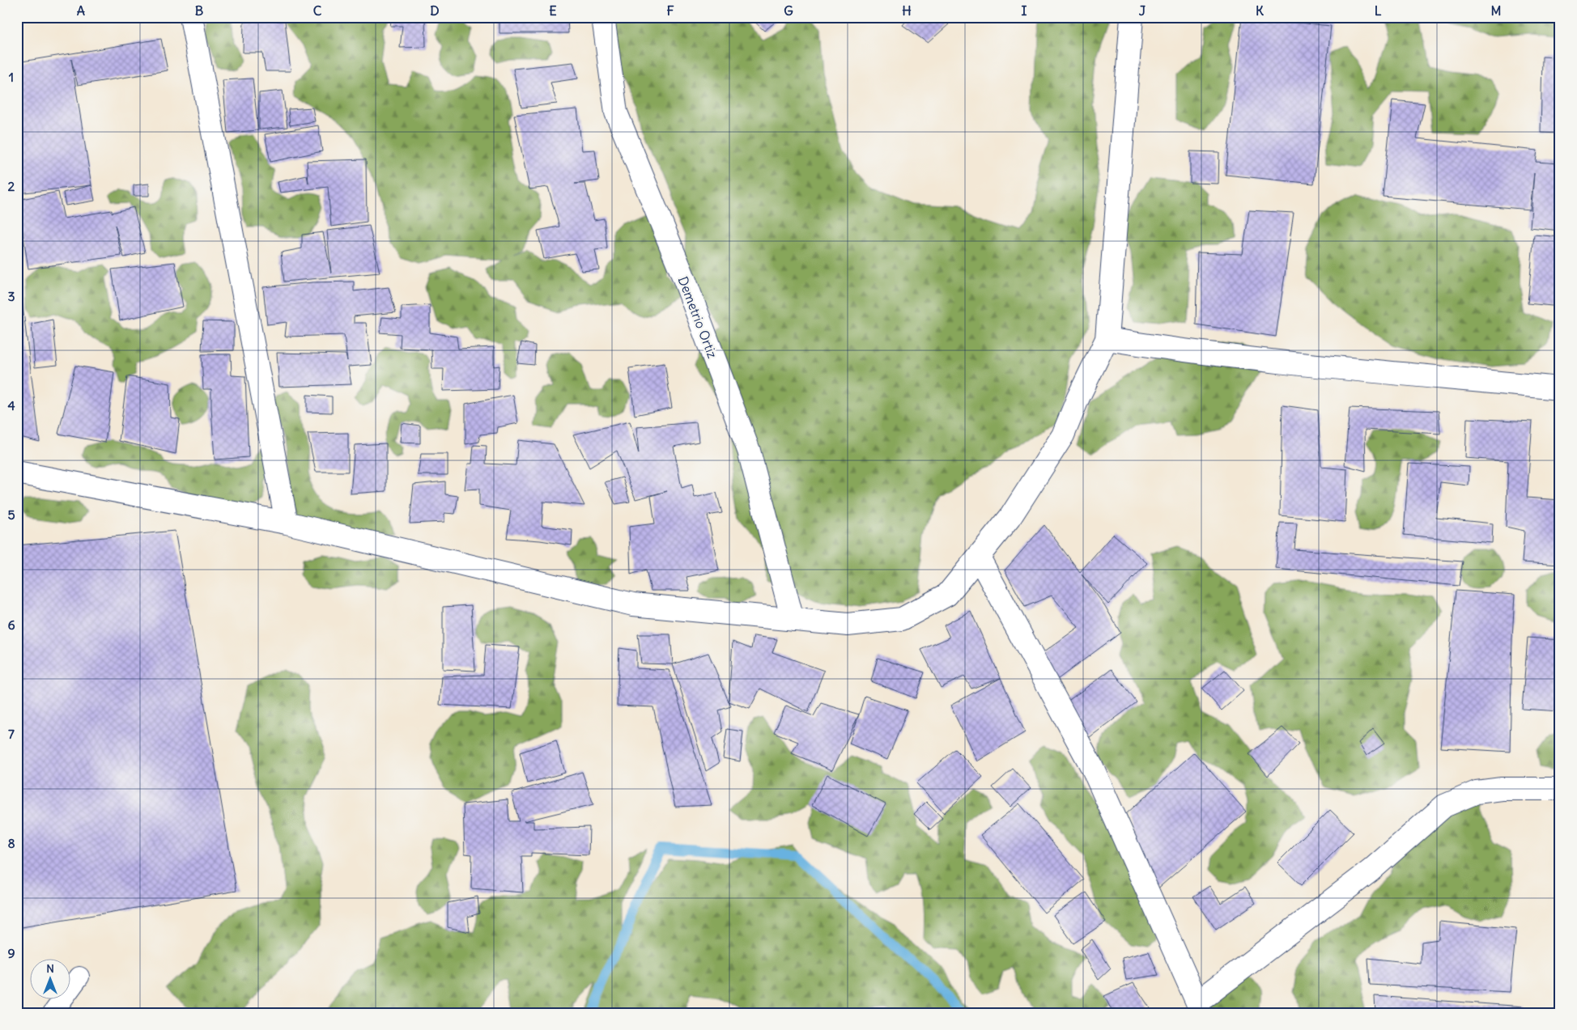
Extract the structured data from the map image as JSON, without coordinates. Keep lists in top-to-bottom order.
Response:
{
  "streets": {
    "street": ["Demetrio Ortiz"]
  },
  "north": "top",
  "grid": {
    "columns": [
      "A",
      "B",
      "C",
      "D",
      "E",
      "F",
      "G",
      "H",
      "I",
      "J",
      "K",
      "L",
      "M"
    ],
    "rows": [
      "1",
      "2",
      "3",
      "4",
      "5",
      "6",
      "7",
      "8",
      "9"
    ]
  }
}
